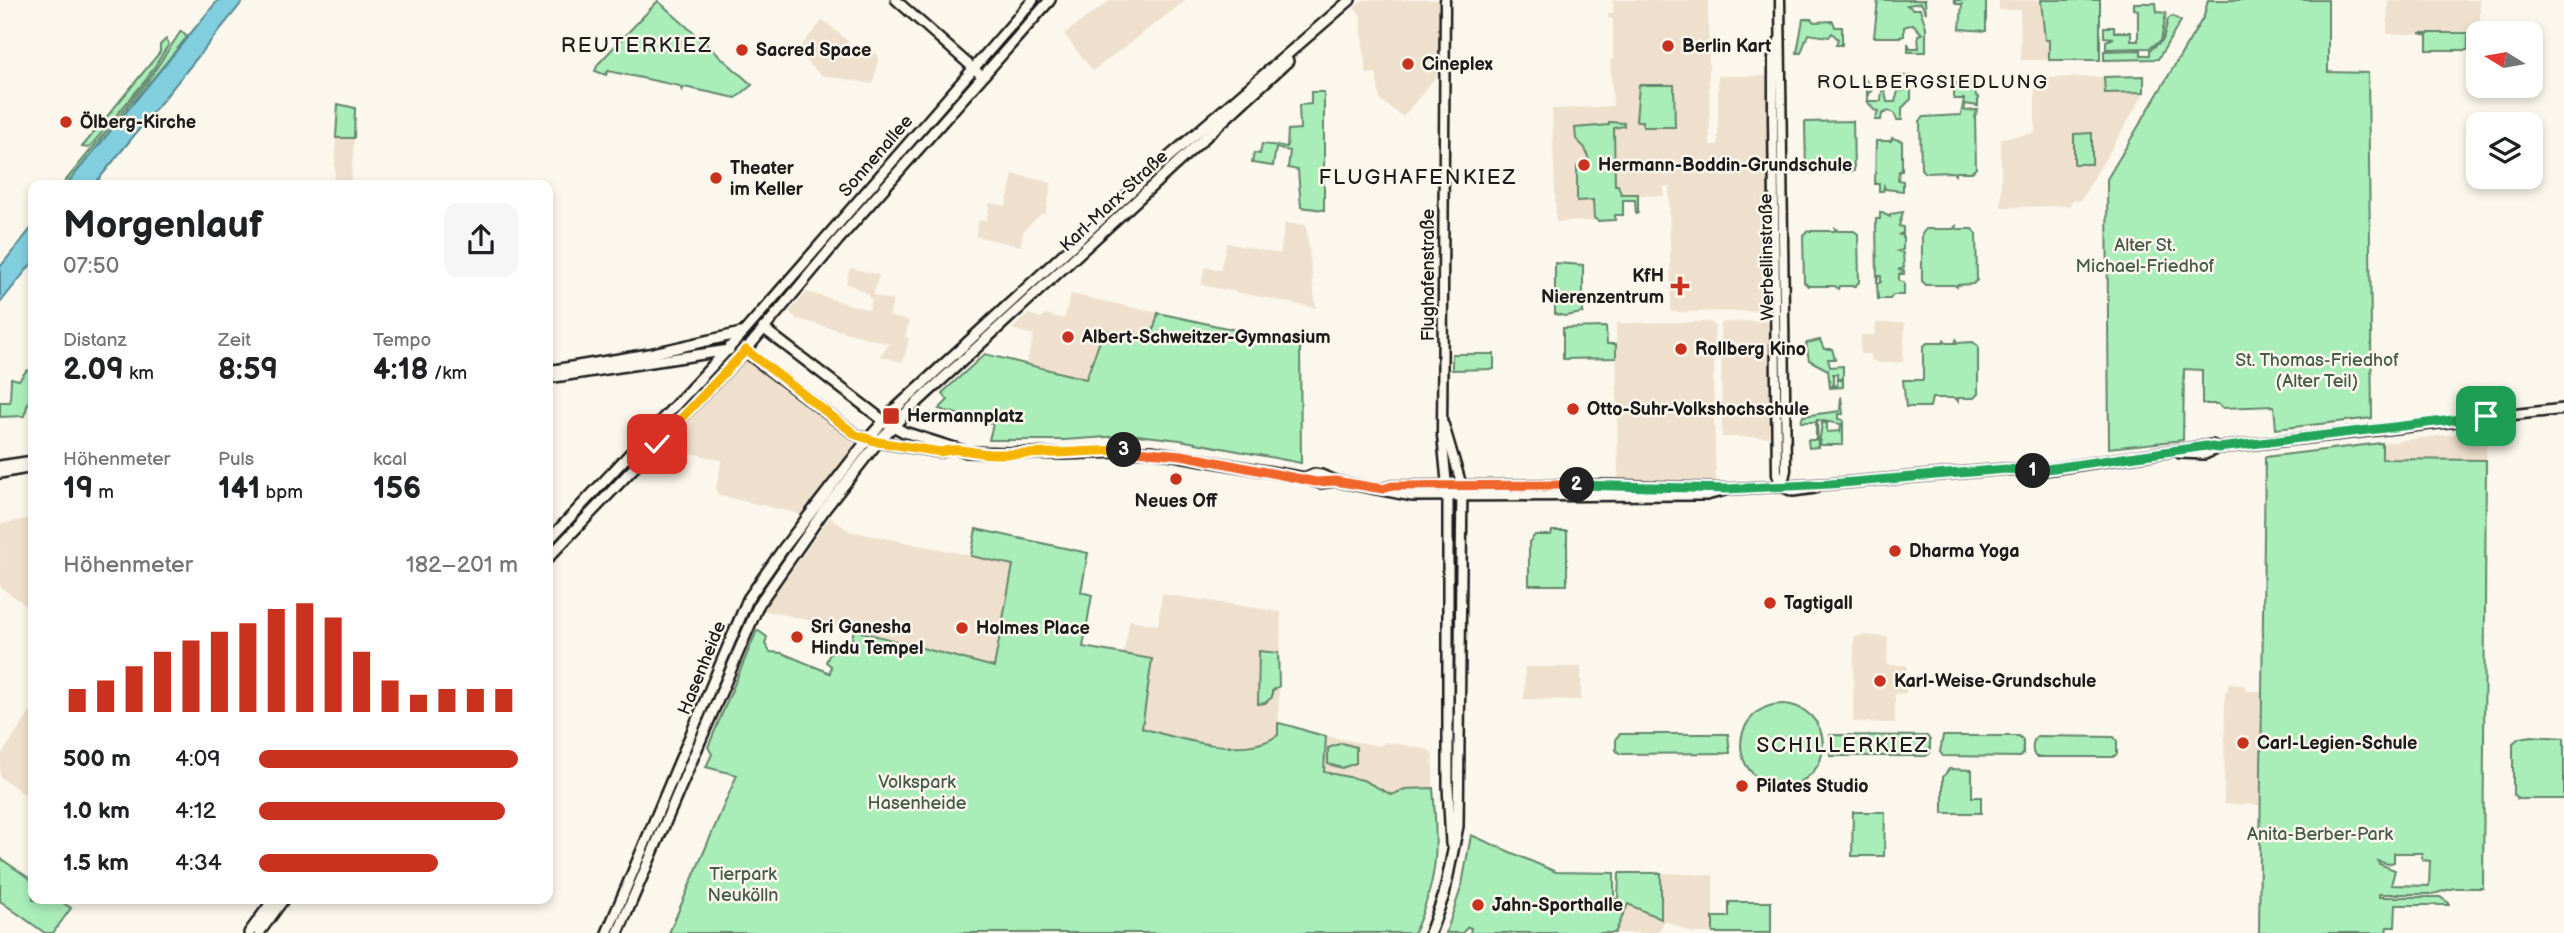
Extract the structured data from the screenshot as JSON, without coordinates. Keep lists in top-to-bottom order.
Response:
{
  "streets": {
    "main road": [
      "Sonnenallee",
      "Karl-Marx-Straße",
      "Flughafenstraße",
      "Hasenheide"
    ],
    "street": ["Werbellinstraße"]
  },
  "districts": [
    "REUTERKIEZ",
    "ROLLBERGSIEDLUNG",
    "FLUGHAFENKIEZ",
    "SCHILLERKIEZ"
  ],
  "parks": [
    "Alter St. Michael-Friedhof",
    "St. Thomas-Friedhof (Alter Teil)",
    "Volkspark Hasenheide",
    "Anita-Berber-Park",
    "Tierpark Neukölln"
  ],
  "places": {
    "other": [
      "Berlin Kart",
      "Sacred Space",
      "Cineplex",
      "Ölberg-Kirche",
      "Hermann-Boddin-Grundschule",
      "Theater im Keller",
      "Albert-Schweitzer-Gymnasium",
      "Rollberg Kino",
      "Otto-Suhr-Volkshochschule",
      "Neues Off",
      "Dharma Yoga",
      "Tagtigall",
      "Holmes Place",
      "Sri Ganesha Hindu Tempel",
      "Karl-Weise-Grundschule",
      "Carl-Legien-Schule",
      "Pilates Studio",
      "Jahn-Sporthalle"
    ],
    "health": ["KfH Nierenzentrum"],
    "transit": ["Hermannplatz"]
  },
  "north": "left",
  "page": {
    "heading": ["Morgenlauf", "07:50"],
    "stats": [
      ["Distanz", "2.09 km"],
      ["Zeit", "8:59"],
      ["Tempo", "4:18 /km"],
      ["Höhenmeter", "19 m"],
      ["Puls", "141 bpm"],
      ["kcal", "156"]
    ],
    "pins": ["3", "1", "2"],
    "chart": ["Höhenmeter", "182–201 m"],
    "list": [
      {
        "name": "500 m",
        "note": "4:09"
      },
      {
        "name": "1.0 km",
        "note": "4:12"
      },
      {
        "name": "1.5 km",
        "note": "4:34"
      }
    ]
  }
}
